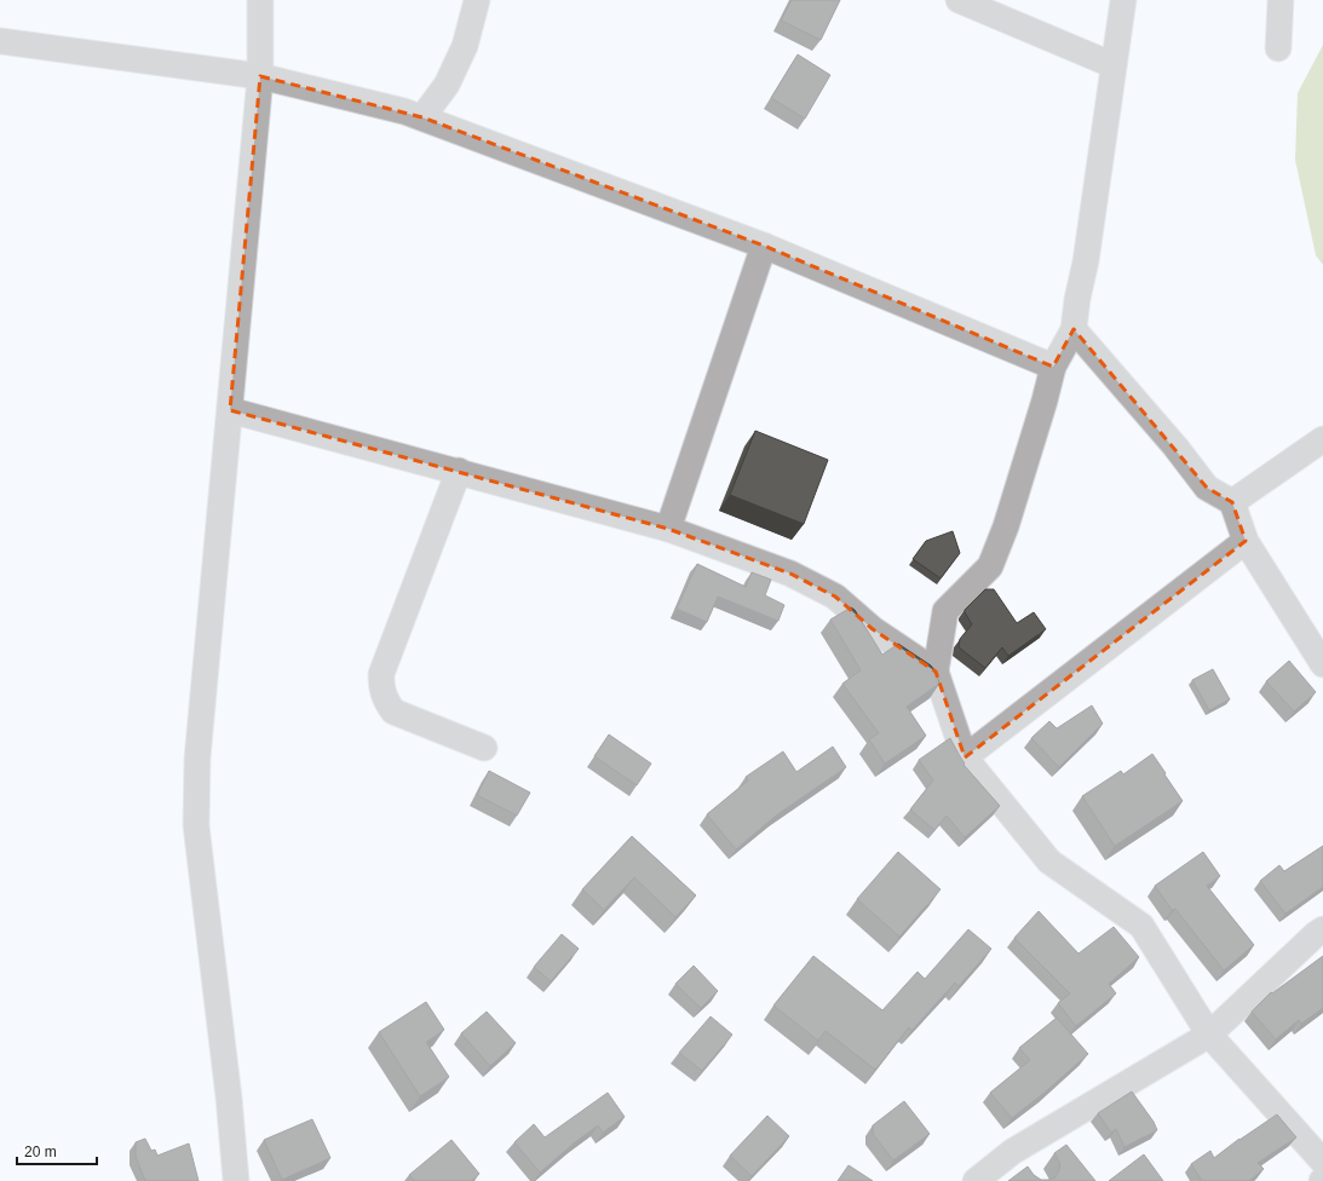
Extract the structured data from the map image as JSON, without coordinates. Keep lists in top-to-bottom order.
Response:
{
  "scale_bar": "20 m"
}
